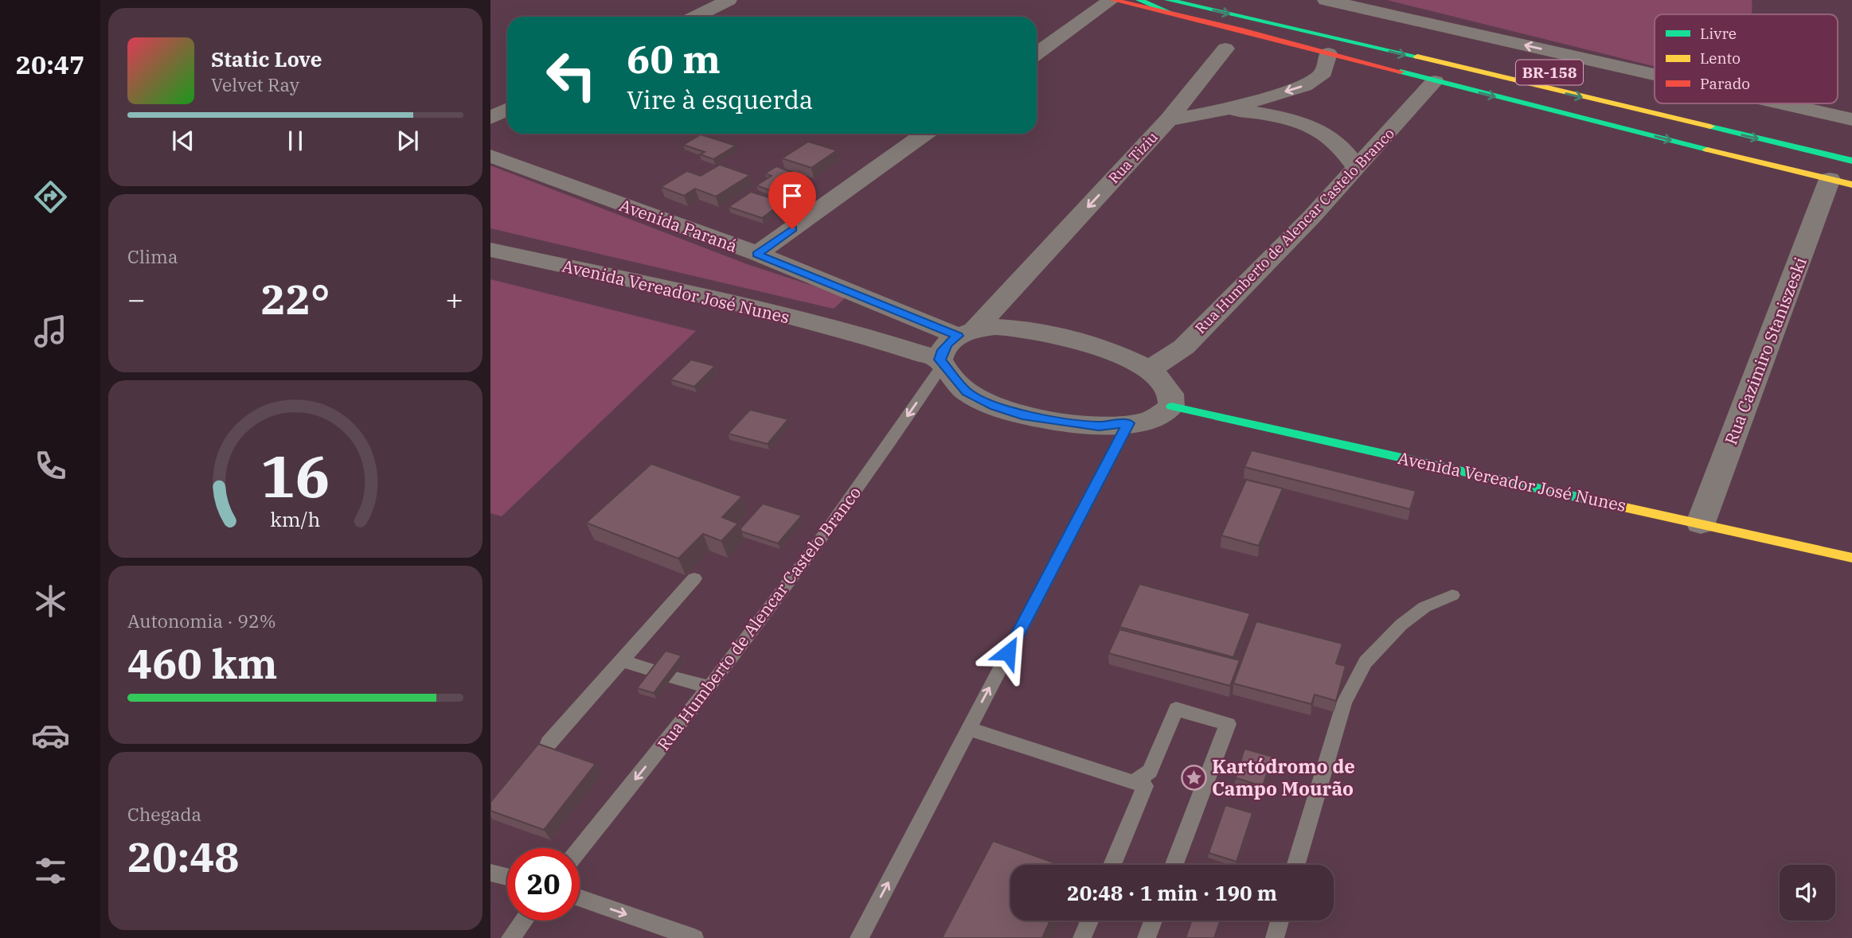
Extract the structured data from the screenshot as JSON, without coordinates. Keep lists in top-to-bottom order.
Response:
{
  "streets": {
    "street": [
      "Rua Tiziu",
      "Avenida Paraná",
      "Rua Humberto de Alencar Castelo Branco",
      "Avenida Vereador José Nunes",
      "Rua Cazimiro Staniszeski"
    ]
  },
  "crossings": [
    ["Rua Tiziu", "Avenida Paraná"],
    ["Rua Tiziu", "Rua Humberto de Alencar Castelo Branco"],
    ["Rua Tiziu", "Avenida Vereador José Nunes"],
    ["Avenida Paraná", "Rua Humberto de Alencar Castelo Branco"],
    ["Avenida Paraná", "Avenida Vereador José Nunes"],
    ["Rua Humberto de Alencar Castelo Branco", "Avenida Vereador José Nunes"],
    ["Avenida Vereador José Nunes", "Rua Cazimiro Staniszeski"]
  ],
  "one_way": ["Rua Humberto de Alencar Castelo Branco"],
  "places": {
    "place": ["Kartódromo de Campo Mourão"]
  },
  "legend": ["Livre", "Lento", "Parado"],
  "page": {
    "tabs": "20:47",
    "turn": ["60 m", "Vire à esquerda"],
    "song": ["Static Love", "Velvet Ray"],
    "tile": [
      "Clima",
      ["Autonomia · 92%", "460 km"],
      ["Chegada", "20:48"]
    ],
    "heat": ["−", "22°", "+"],
    "limit": "20",
    "trip": "20:48 · 1 min · 190 m",
    "gauge": ["16", "km/h"]
  }
}
